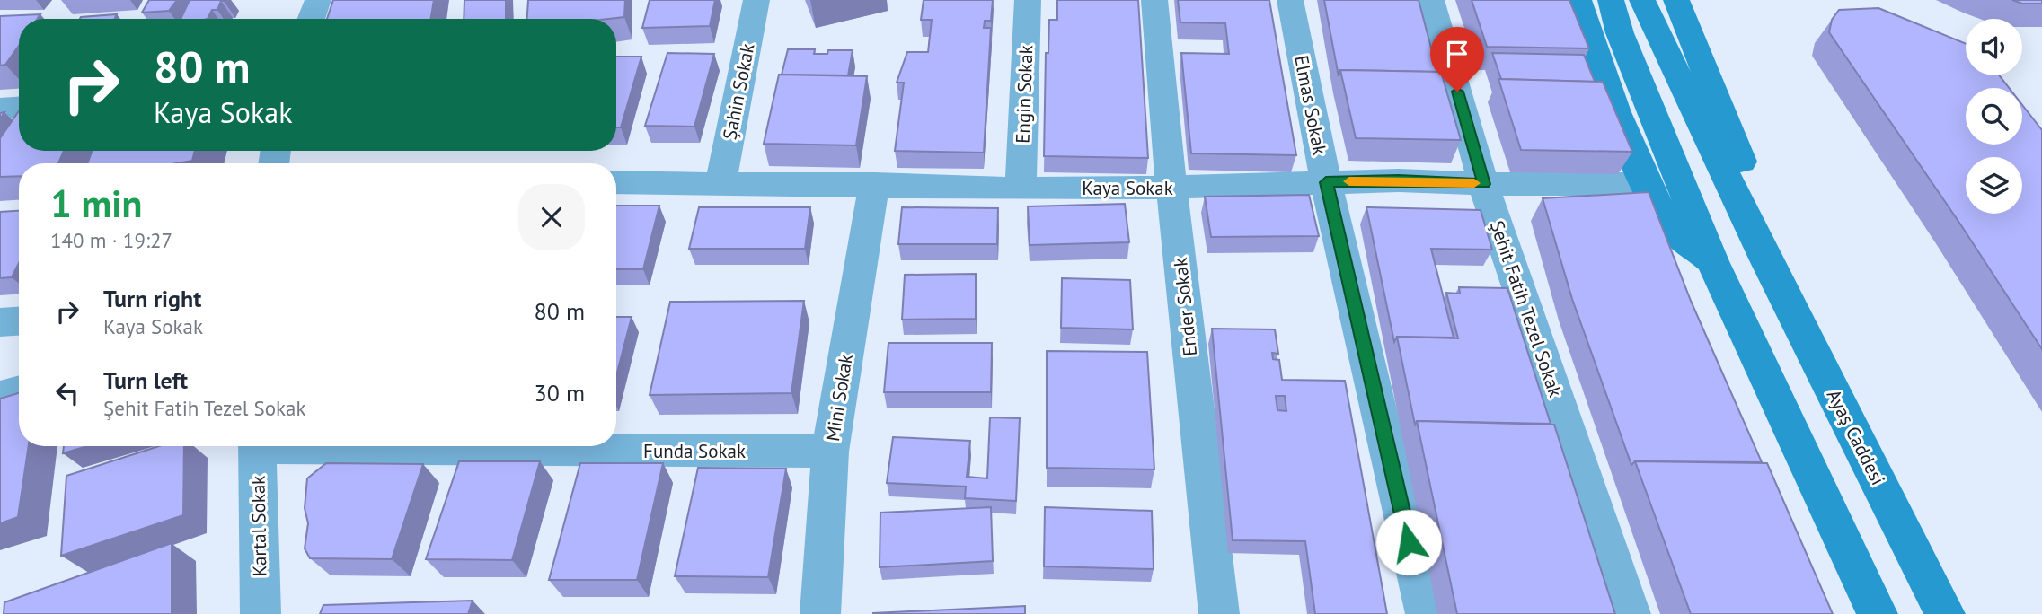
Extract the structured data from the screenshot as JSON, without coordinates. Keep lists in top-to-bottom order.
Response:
{
  "streets": {
    "main road": ["Ayaş Caddesi"],
    "street": [
      "Şahin Sokak",
      "Engin Sokak",
      "Elmas Sokak",
      "Kaya Sokak",
      "Ender Sokak",
      "Şehit Fatih Tezel Sokak",
      "Mini Sokak",
      "Funda Sokak",
      "Kartal Sokak"
    ]
  },
  "crossings": [
    ["Şahin Sokak", "Kaya Sokak"],
    ["Engin Sokak", "Kaya Sokak"],
    ["Elmas Sokak", "Kaya Sokak"],
    ["Kaya Sokak", "Ender Sokak"],
    ["Kaya Sokak", "Şehit Fatih Tezel Sokak"],
    ["Kaya Sokak", "Mini Sokak"],
    ["Mini Sokak", "Funda Sokak"]
  ],
  "page": {
    "turn": ["80 m", "Kaya Sokak"],
    "heading": ["1 min", "140 m · 19:27"],
    "list": [
      {
        "name": "Turn right",
        "note": "Kaya Sokak",
        "value": "80 m"
      },
      {
        "name": "Turn left",
        "note": "Şehit Fatih Tezel Sokak",
        "value": "30 m"
      }
    ]
  }
}
